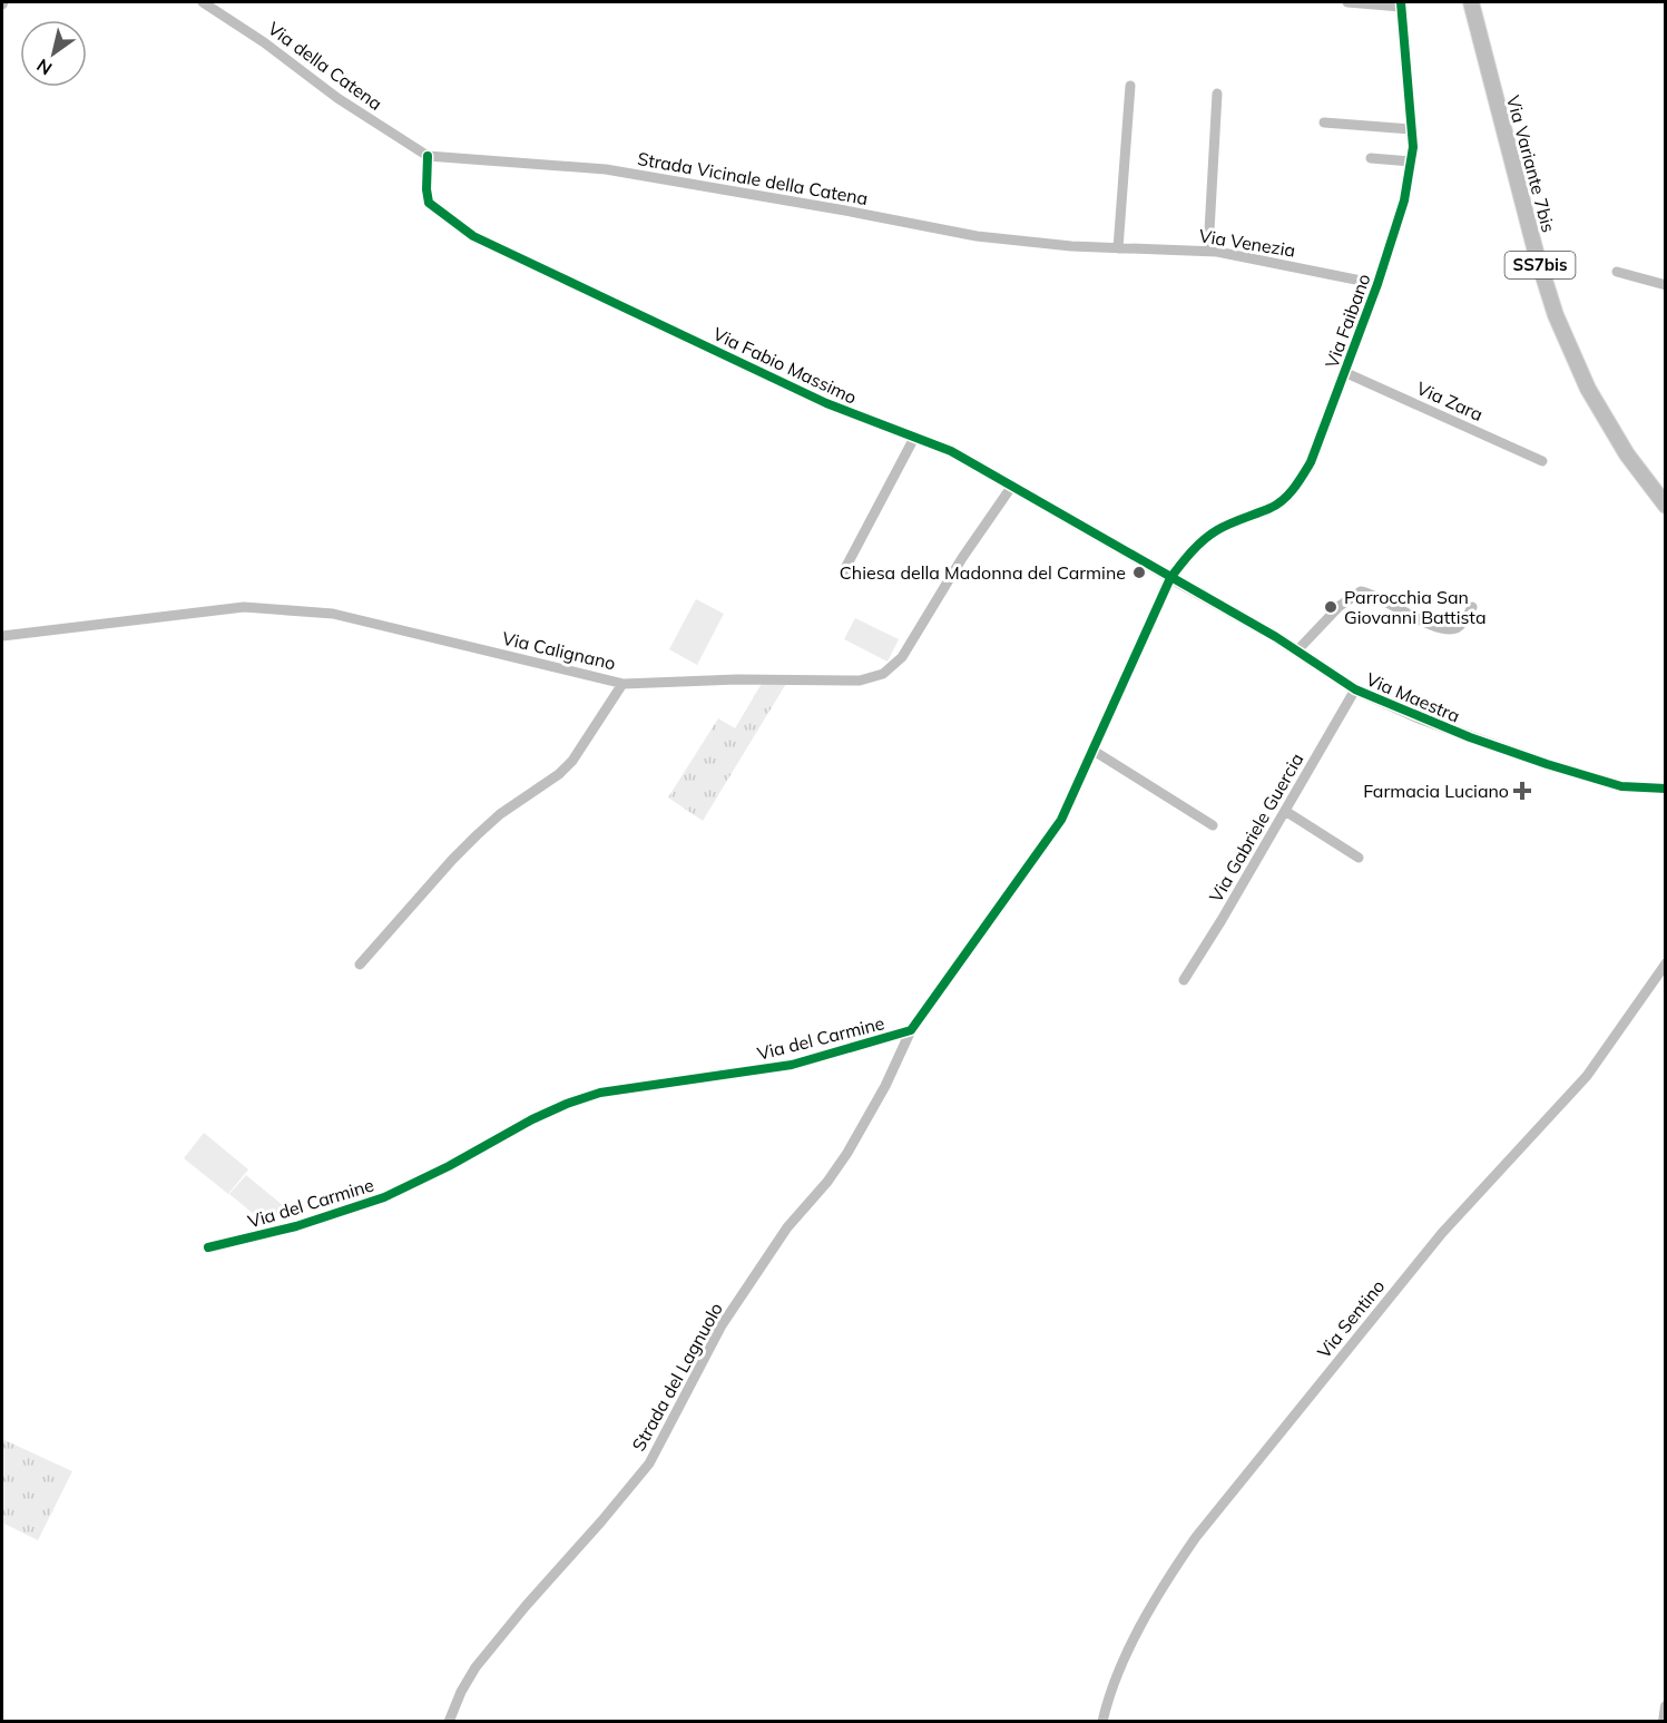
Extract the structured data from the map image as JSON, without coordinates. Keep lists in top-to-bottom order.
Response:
{
  "streets": {
    "main road": ["Via Variante 7bis", "SS7bis"],
    "street": [
      "Via della Catena",
      "Strada Vicinale della Catena",
      "Via Venezia",
      "Via Faibano",
      "Via Fabio Massimo",
      "Via Zara",
      "Via Calignano",
      "Via Maestra",
      "Via Gabriele Guercia",
      "Via del Carmine",
      "Via Sentino",
      "Strada del Lagnuolo"
    ]
  },
  "crossings": [
    ["Via della Catena", "Strada Vicinale della Catena"],
    ["Via della Catena", "Via Fabio Massimo"],
    ["Strada Vicinale della Catena", "Via Venezia"],
    ["Strada Vicinale della Catena", "Via Fabio Massimo"],
    ["Via Venezia", "Via Faibano"],
    ["Via Faibano", "Via Fabio Massimo"],
    ["Via Faibano", "Via Zara"],
    ["Via Faibano", "Via Maestra"],
    ["Via Faibano", "Via del Carmine"],
    ["Via Fabio Massimo", "Via Calignano"],
    ["Via Fabio Massimo", "Via Maestra"],
    ["Via Fabio Massimo", "Via del Carmine"],
    ["Via Maestra", "Via Gabriele Guercia"],
    ["Via Maestra", "Via del Carmine"],
    ["Via del Carmine", "Strada del Lagnuolo"]
  ],
  "places": {
    "other": ["Chiesa della Madonna del Carmine", "Parrocchia San Giovanni Battista"],
    "health": ["Farmacia Luciano"]
  },
  "north": "bottom left"
}
